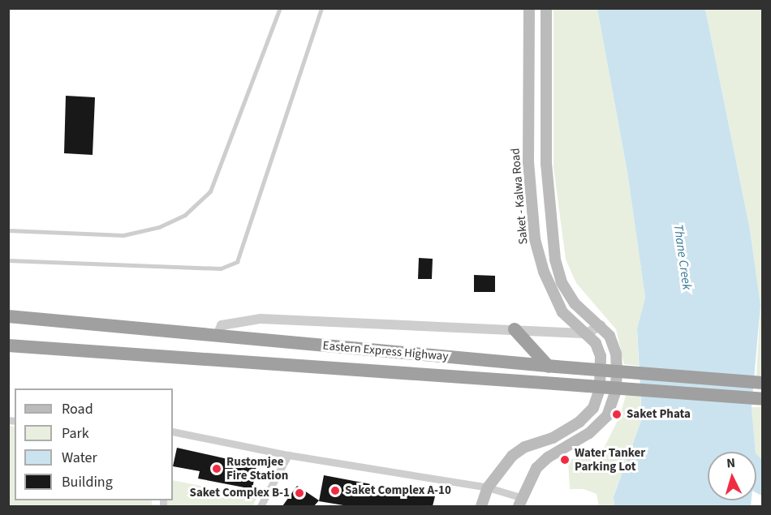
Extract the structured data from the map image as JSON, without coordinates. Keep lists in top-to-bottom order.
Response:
{
  "streets": {
    "highway": ["Eastern Express Highway"],
    "main road": ["Saket - Kalwa Road"]
  },
  "water": ["Thane Creek"],
  "places": [
    "Saket Phata",
    "Water Tanker Parking Lot",
    "Rustomjee Fire Station",
    "Saket Complex A-10",
    "Saket Complex B-1"
  ],
  "legend": [
    "Road",
    "Park",
    "Water",
    "Building"
  ],
  "north": "top"
}
